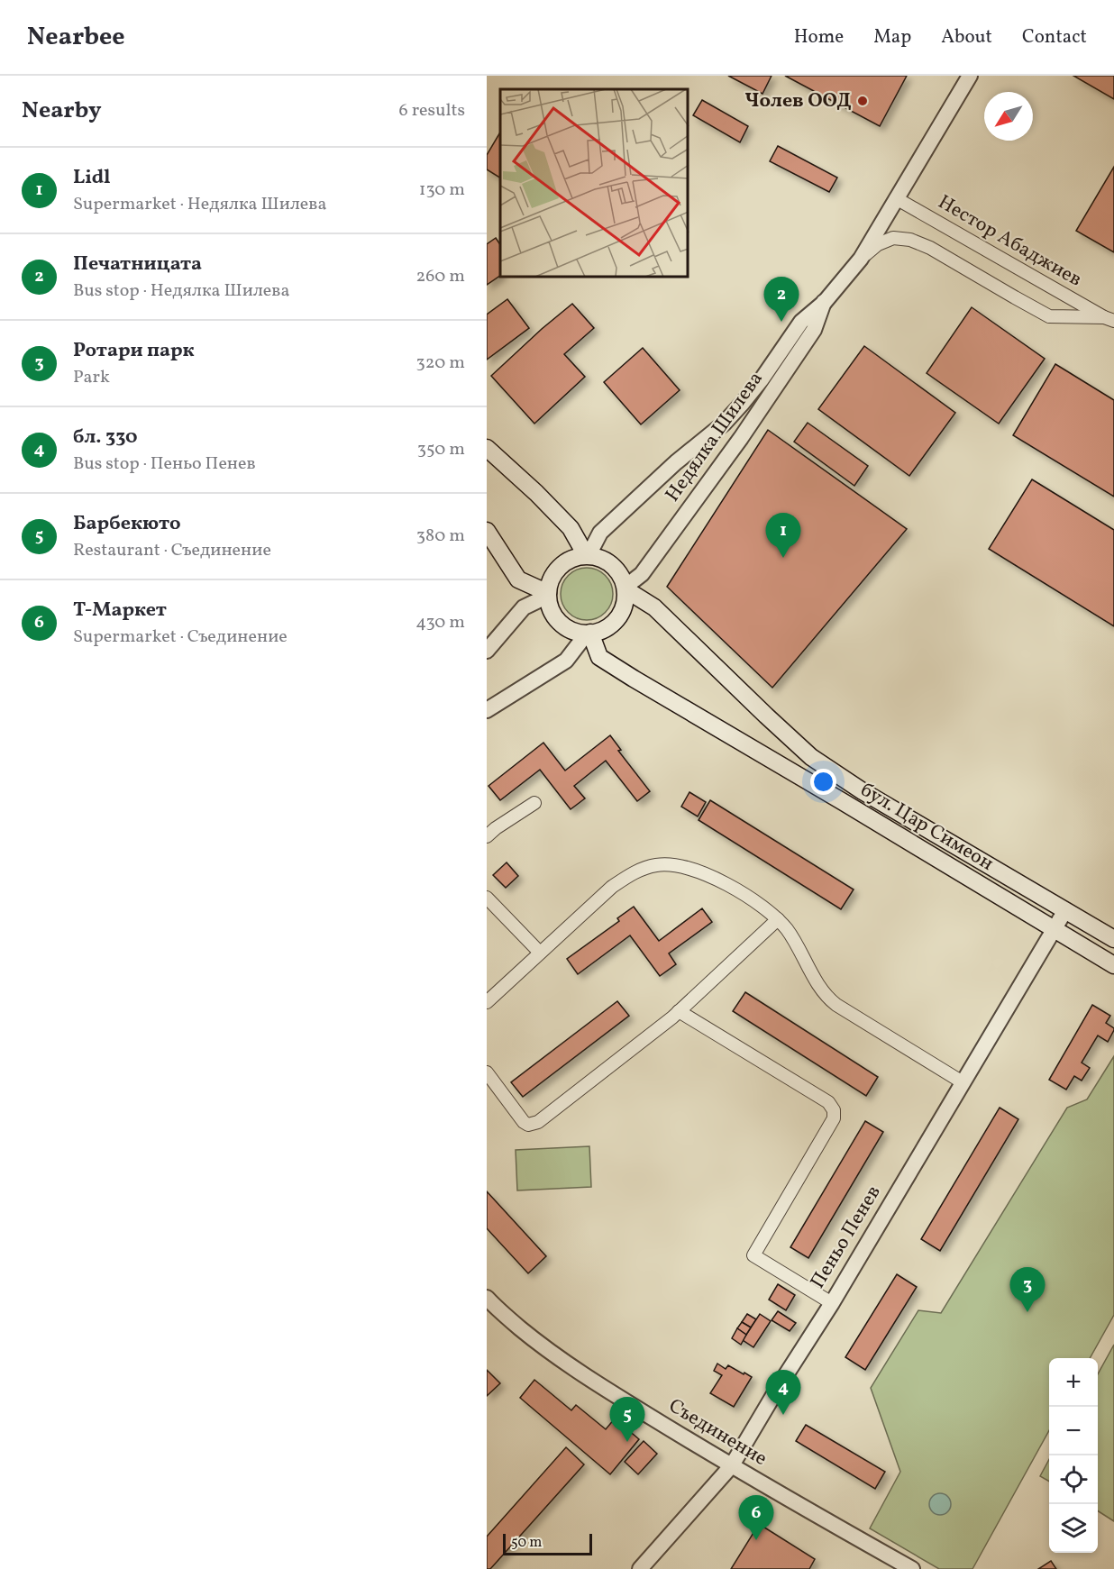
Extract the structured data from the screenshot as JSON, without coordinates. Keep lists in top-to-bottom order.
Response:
{
  "streets": {
    "main road": ["бул. Цар Симеон"],
    "street": [
      "Нестор Абаджиев",
      "Недялка Шилева",
      "Пеньо Пенев",
      "Съединение"
    ]
  },
  "crossings": [
    ["Нестор Абаджиев", "Недялка Шилева"],
    ["Недялка Шилева", "бул. Цар Симеон"],
    ["бул. Цар Симеон", "Пеньо Пенев"],
    ["Пеньо Пенев", "Съединение"]
  ],
  "places": ["Чолев ООД"],
  "scale_bar": "50 m",
  "north": "bottom left",
  "page": {
    "header": "Nearbee",
    "nav": [
      "Home",
      "Map",
      "About",
      "Contact"
    ],
    "heading": ["Nearby", "6 results"],
    "list": [
      {
        "mark": "1",
        "name": "Lidl",
        "note": "Supermarket · Недялка Шилева",
        "value": "130 m"
      },
      {
        "mark": "2",
        "name": "Печатницата",
        "note": "Bus stop · Недялка Шилева",
        "value": "260 m"
      },
      {
        "mark": "3",
        "name": "Ротари парк",
        "note": "Park",
        "value": "320 m"
      },
      {
        "mark": "4",
        "name": "бл. 330",
        "note": "Bus stop · Пеньо Пенев",
        "value": "350 m"
      },
      {
        "mark": "5",
        "name": "Барбекюто",
        "note": "Restaurant · Съединение",
        "value": "380 m"
      },
      {
        "mark": "6",
        "name": "Т-Маркет",
        "note": "Supermarket · Съединение",
        "value": "430 m"
      }
    ],
    "pins": [
      "2",
      "1",
      "3",
      "4",
      "5",
      "6"
    ],
    "map_buttons": ["+", "−"],
    "scale": "50 m"
  }
}
